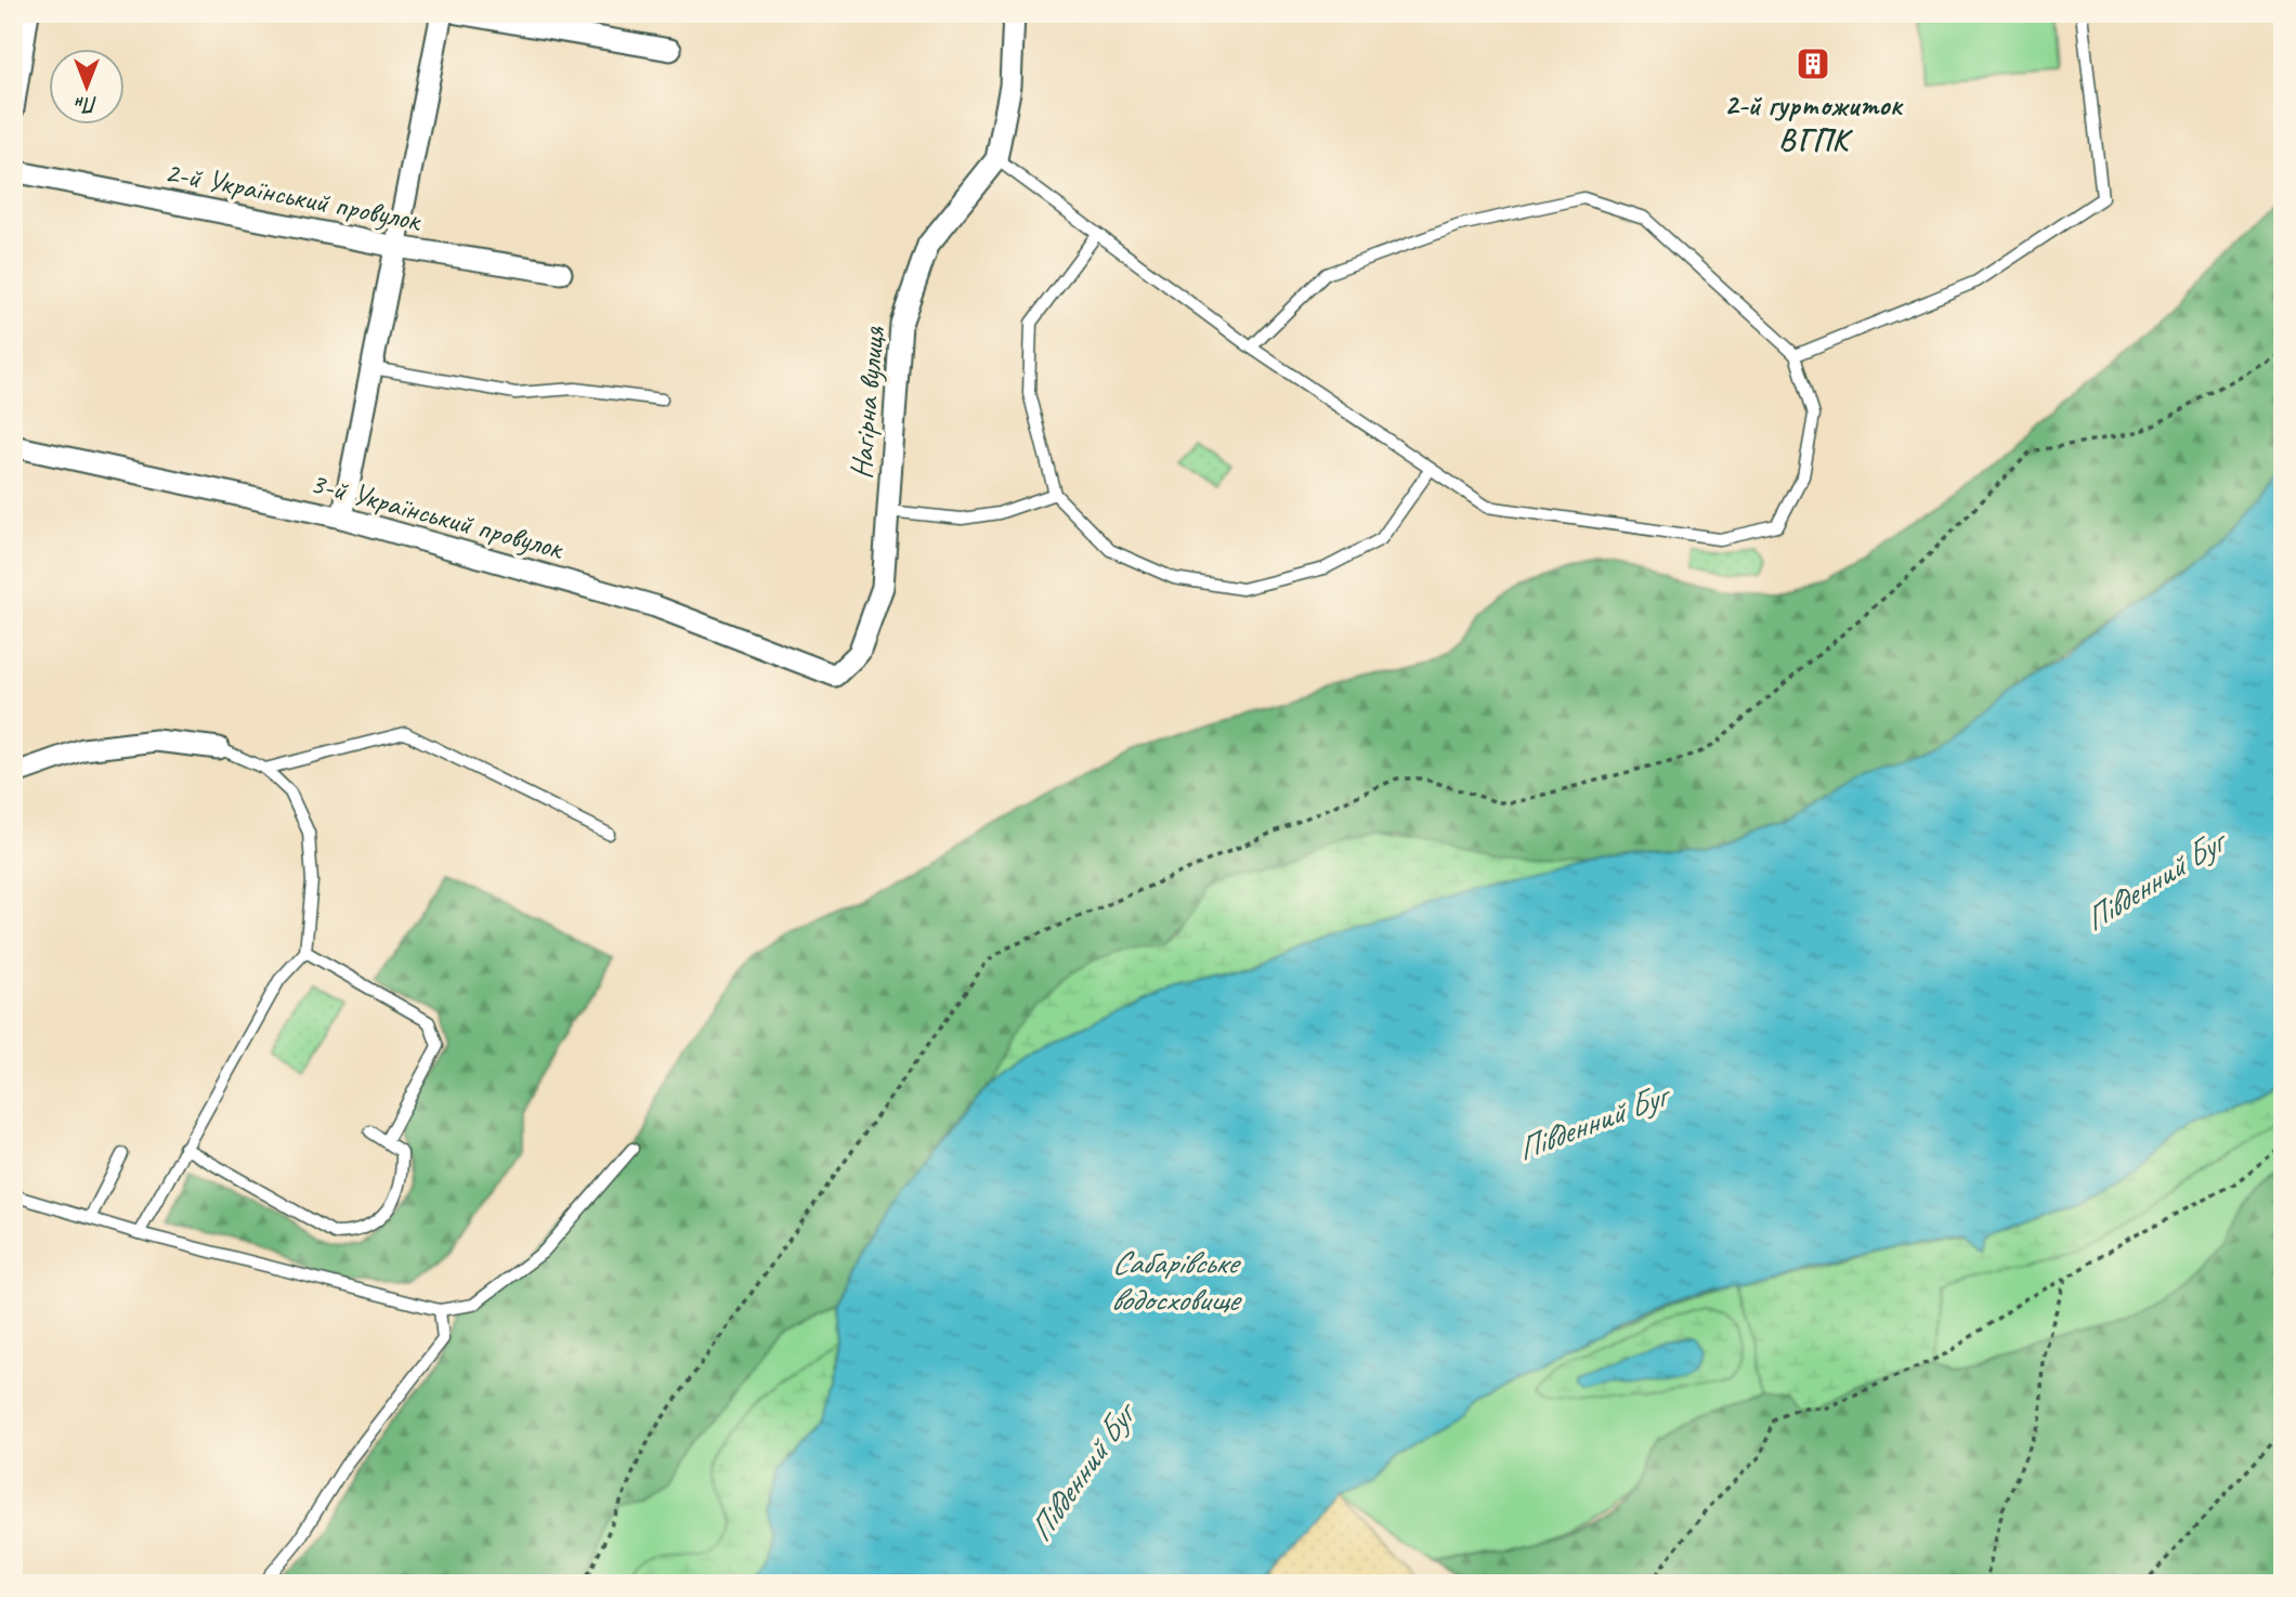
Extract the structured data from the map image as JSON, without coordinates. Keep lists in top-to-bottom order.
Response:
{
  "streets": {
    "street": ["2-й Український провулок", "Нагірна вулиця", "3-й Український провулок"]
  },
  "crossings": [
    ["Нагірна вулиця", "3-й Український провулок"]
  ],
  "water": ["Південний Буг", "Сабарівське водосховище"],
  "places": {
    "building": ["2-й гуртожиток ВГПК"]
  },
  "north": "bottom"
}
